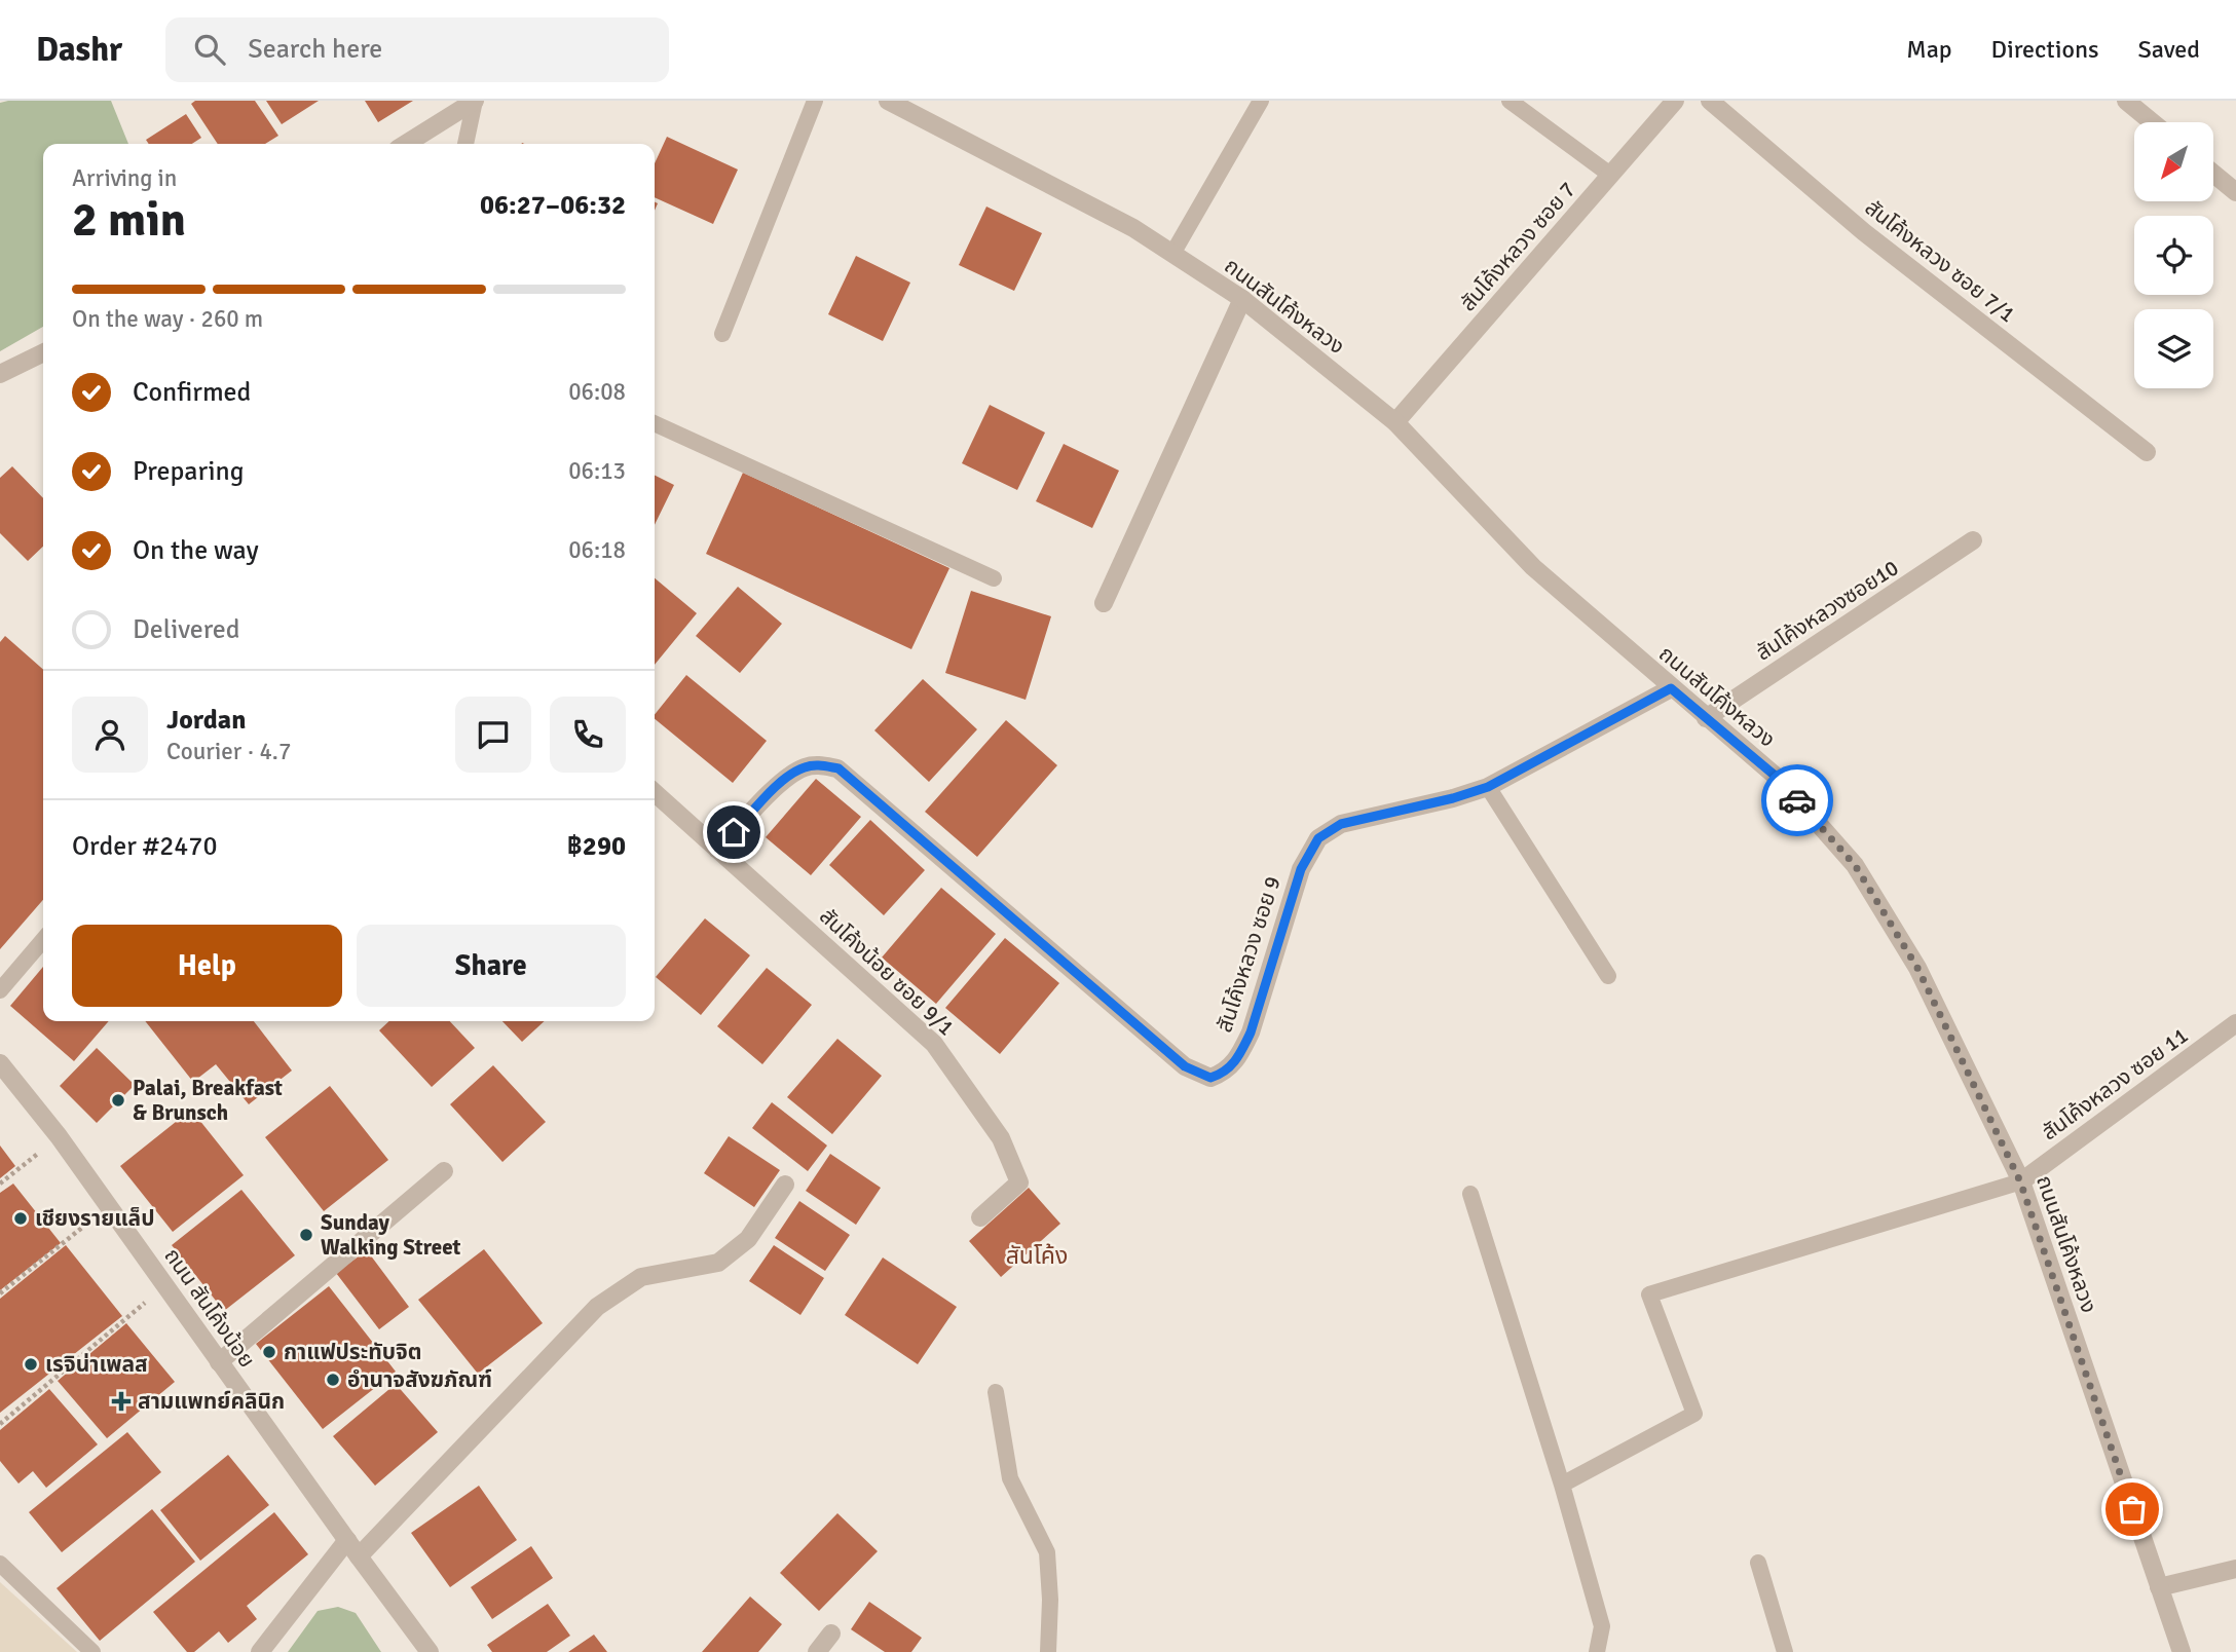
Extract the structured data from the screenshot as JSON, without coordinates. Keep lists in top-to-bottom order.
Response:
{
  "streets": {
    "street": [
      "สันโค้งหลวง ซอย 7",
      "สันโค้งหลวง ซอย 7/1",
      "ถนนสันโค้งหลวง",
      "สันโค้งหลวงซอย10",
      "สันโค้งหลวง ซอย 9",
      "สันโค้งน้อย ซอย 9/1",
      "สันโค้งหลวง ซอย 11",
      "ถนน สันโค้งน้อย"
    ]
  },
  "crossings": [
    ["สันโค้งหลวง ซอย 7", "ถนนสันโค้งหลวง"],
    ["ถนนสันโค้งหลวง", "สันโค้งหลวงซอย10"],
    ["ถนนสันโค้งหลวง", "สันโค้งหลวง ซอย 9"],
    ["ถนนสันโค้งหลวง", "สันโค้งหลวง ซอย 11"],
    ["สันโค้งหลวง ซอย 9", "สันโค้งน้อย ซอย 9/1"]
  ],
  "districts": ["สันโค้ง"],
  "places": {
    "other": [
      "Palai, Breakfast & Brunsch",
      "เชียงรายแล็ป",
      "Sunday Walking Street",
      "กาแฟประทับจิต",
      "เรจิน่าเพลส",
      "อำนาจสังฆภัณฑ์"
    ],
    "health": ["สามแพทย์คลินิก"]
  },
  "north": "bottom left",
  "page": {
    "header": "Dashr",
    "search": "Search here",
    "nav": ["Map", "Directions", "Saved"],
    "heading": ["2 min", "Arriving in", "06:27–06:32"],
    "panel": [
      "Jordan",
      "Courier · 4.7",
      "Order #2470",
      "฿290"
    ],
    "bar": "On the way · 260 m",
    "list": [
      ["Confirmed", "06:08"],
      ["Preparing", "06:13"],
      ["On the way", "06:18"],
      "Delivered"
    ],
    "buttons": ["Help", "Share"]
  }
}
